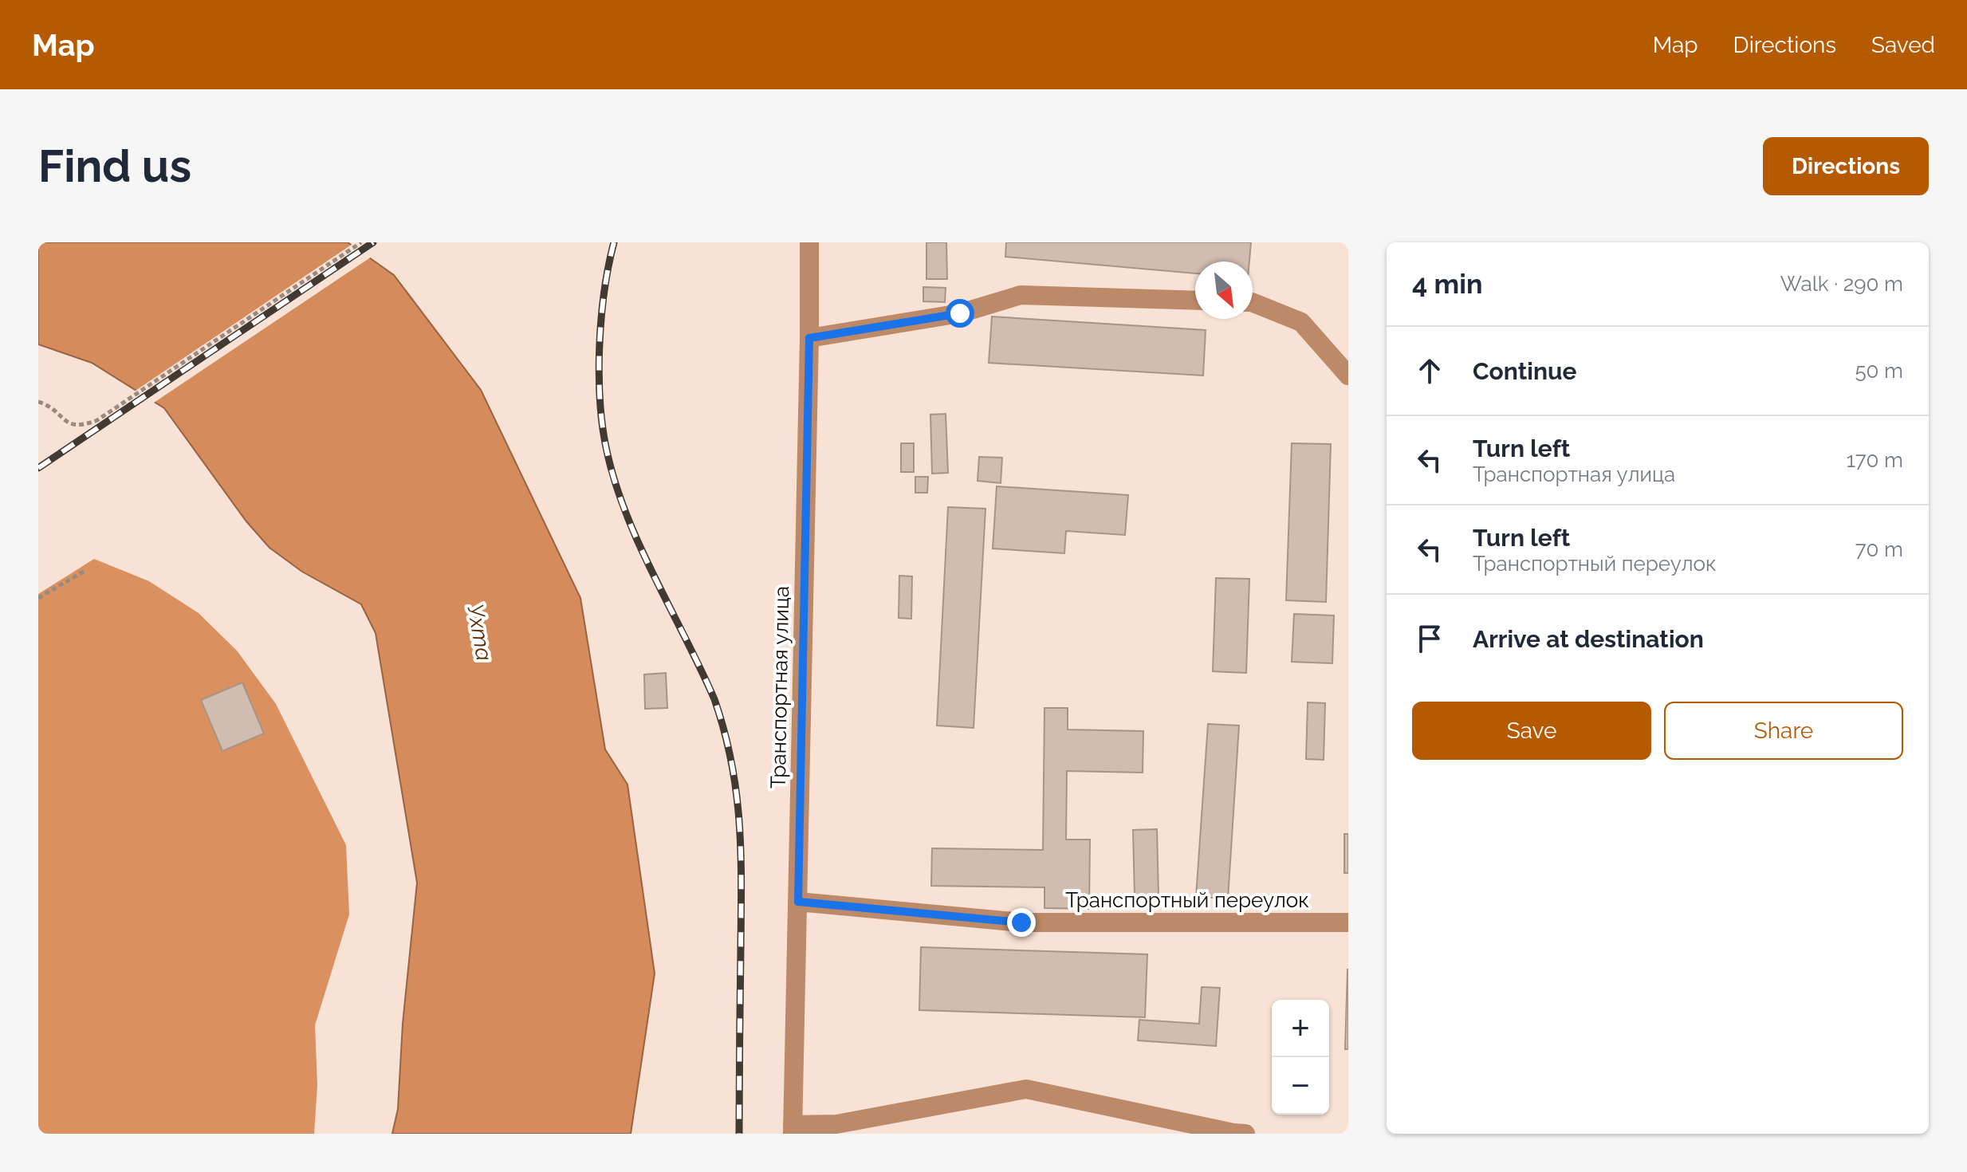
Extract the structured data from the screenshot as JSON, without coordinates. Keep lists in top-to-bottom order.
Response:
{
  "streets": {
    "street": ["Транспортная улица", "Транспортный переулок"]
  },
  "crossings": [
    ["Транспортная улица", "Транспортный переулок"]
  ],
  "water": ["Ухта"],
  "north": "bottom right",
  "page": {
    "header": "Map",
    "nav": ["Map", "Directions", "Saved"],
    "buttons": [
      "Directions",
      ["Save", "Share"]
    ],
    "title": "Find us",
    "heading": ["4 min", "Walk · 290 m"],
    "list": [
      ["Continue", "50 m"],
      ["Turn left", "Транспортная улица", "170 m"],
      ["Turn left", "Транспортный переулок", "70 m"],
      "Arrive at destination"
    ],
    "map_buttons": ["+", "−"]
  }
}
